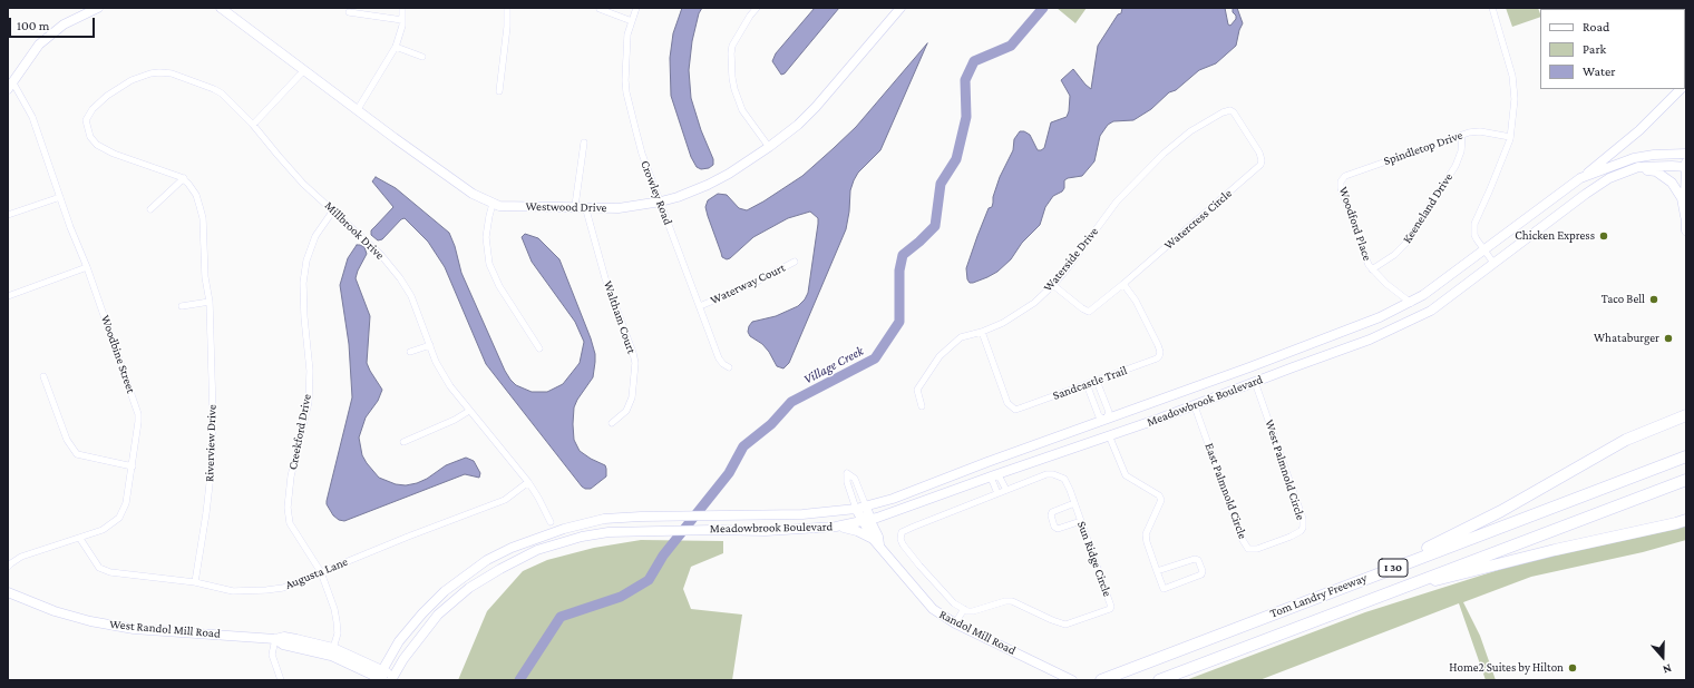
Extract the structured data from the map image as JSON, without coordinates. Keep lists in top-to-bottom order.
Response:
{
  "streets": {
    "highway": ["I 30", "Tom Landry Freeway"],
    "main road": [
      "Westwood Drive",
      "Meadowbrook Boulevard",
      "West Randol Mill Road",
      "Randol Mill Road"
    ],
    "street": [
      "Spindletop Drive",
      "Crowley Road",
      "Keeneland Drive",
      "Watercress Circle",
      "Woodford Place",
      "Millbrook Drive",
      "Waterside Drive",
      "Waterway Court",
      "Waltham Court",
      "Woodbine Street",
      "Sandcastle Trail",
      "Creekford Drive",
      "Riverview Drive",
      "West Palmnold Circle",
      "East Palmnold Circle",
      "Sun Ridge Circle",
      "Augusta Lane"
    ]
  },
  "crossings": [
    ["Spindletop Drive", "Keeneland Drive"],
    ["Spindletop Drive", "Woodford Place"],
    ["Crowley Road", "Westwood Drive"],
    ["Crowley Road", "Waterway Court"],
    ["Westwood Drive", "Waltham Court"],
    ["Keeneland Drive", "Woodford Place"],
    ["Watercress Circle", "Waterside Drive"],
    ["Watercress Circle", "Sandcastle Trail"],
    ["Woodford Place", "Meadowbrook Boulevard"],
    ["Millbrook Drive", "Creekford Drive"],
    ["Millbrook Drive", "Riverview Drive"],
    ["Millbrook Drive", "Augusta Lane"],
    ["Waterside Drive", "Sandcastle Trail"],
    ["Woodbine Street", "Augusta Lane"],
    ["Meadowbrook Boulevard", "West Palmnold Circle"],
    ["Meadowbrook Boulevard", "East Palmnold Circle"],
    ["Meadowbrook Boulevard", "West Randol Mill Road"],
    ["Meadowbrook Boulevard", "Randol Mill Road"],
    ["Creekford Drive", "Augusta Lane"],
    ["Creekford Drive", "West Randol Mill Road"],
    ["Riverview Drive", "Augusta Lane"],
    ["West Palmnold Circle", "East Palmnold Circle"]
  ],
  "water": ["Village Creek"],
  "places": [
    "Chicken Express",
    "Taco Bell",
    "Whataburger",
    "Home2 Suites by Hilton"
  ],
  "legend": ["Road", "Park", "Water"],
  "scale_bar": "100 m",
  "north": "bottom"
}
